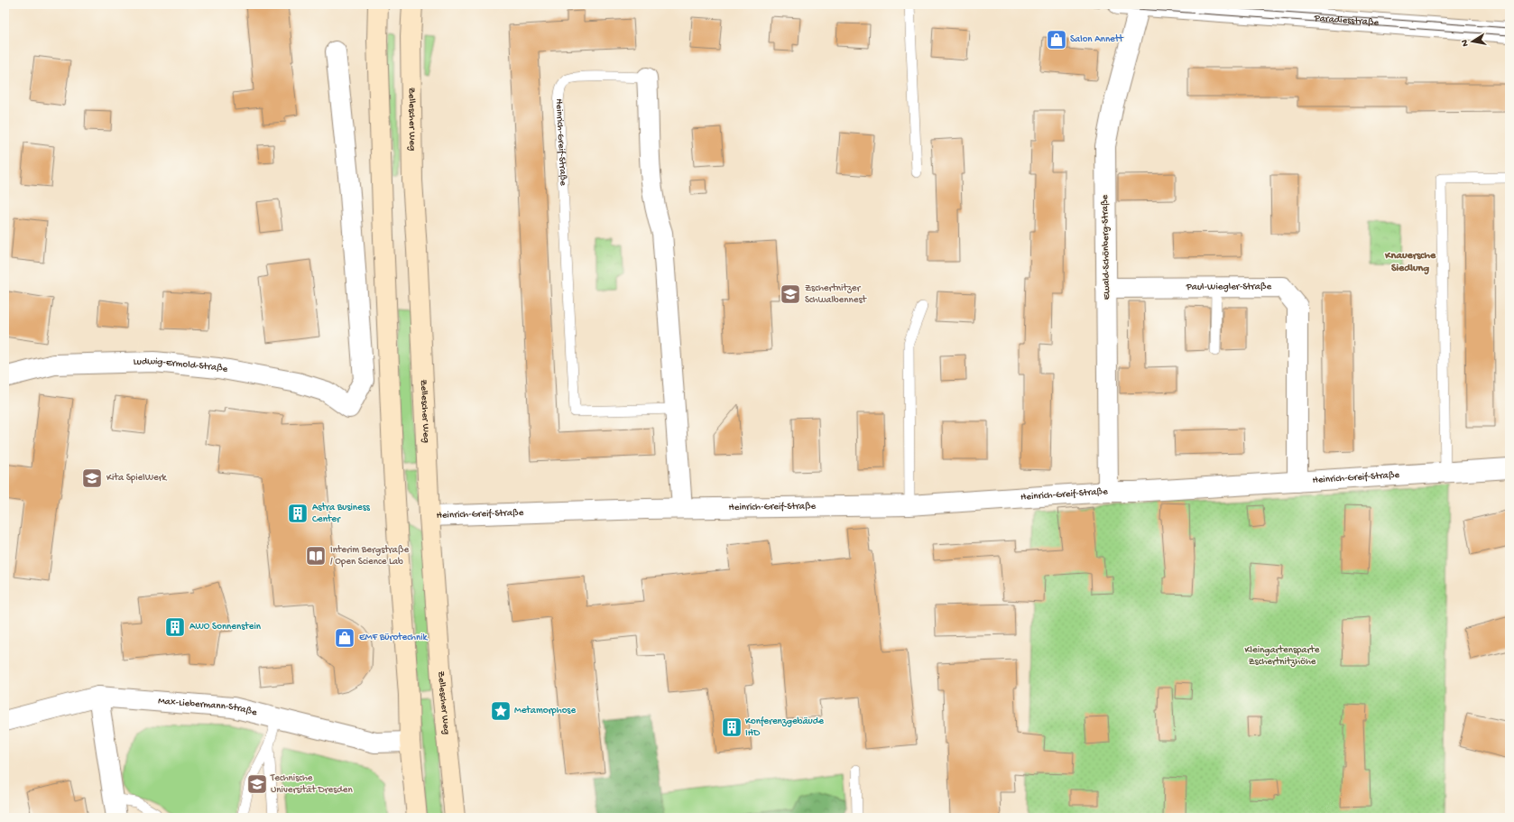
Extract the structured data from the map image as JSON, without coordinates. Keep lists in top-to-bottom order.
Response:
{
  "streets": {
    "main road": ["Zellescher Weg"],
    "street": [
      "Paradiesstraße",
      "Heinrich-Greif-Straße",
      "Ewald-Schönberg-Straße",
      "Paul-Wiegler-Straße",
      "Ludwig-Ermold-Straße",
      "Max-Liebermann-Straße"
    ]
  },
  "crossings": [
    ["Paradiesstraße", "Ewald-Schönberg-Straße"],
    ["Zellescher Weg", "Heinrich-Greif-Straße"],
    ["Heinrich-Greif-Straße", "Ewald-Schönberg-Straße"],
    ["Heinrich-Greif-Straße", "Paul-Wiegler-Straße"],
    ["Ewald-Schönberg-Straße", "Paul-Wiegler-Straße"]
  ],
  "districts": ["Knauersche Siedlung"],
  "parks": ["Kleingartensparte Zschertnitzhöhe"],
  "places": {
    "shop": ["Salon Annett", "EMF Bürotechnik"],
    "school or university": ["Zschertnitzer Schwalbennest", "Kita SpielWerk", "Technische Universität Dresden"],
    "building": ["Astra Business Center", "AWO Sonnenstein", "Konferenzgebäude IHD"],
    "library": ["Interim Bergstraße / Open Science Lab"],
    "place": ["Metamorphose"]
  },
  "north": "left"
}
